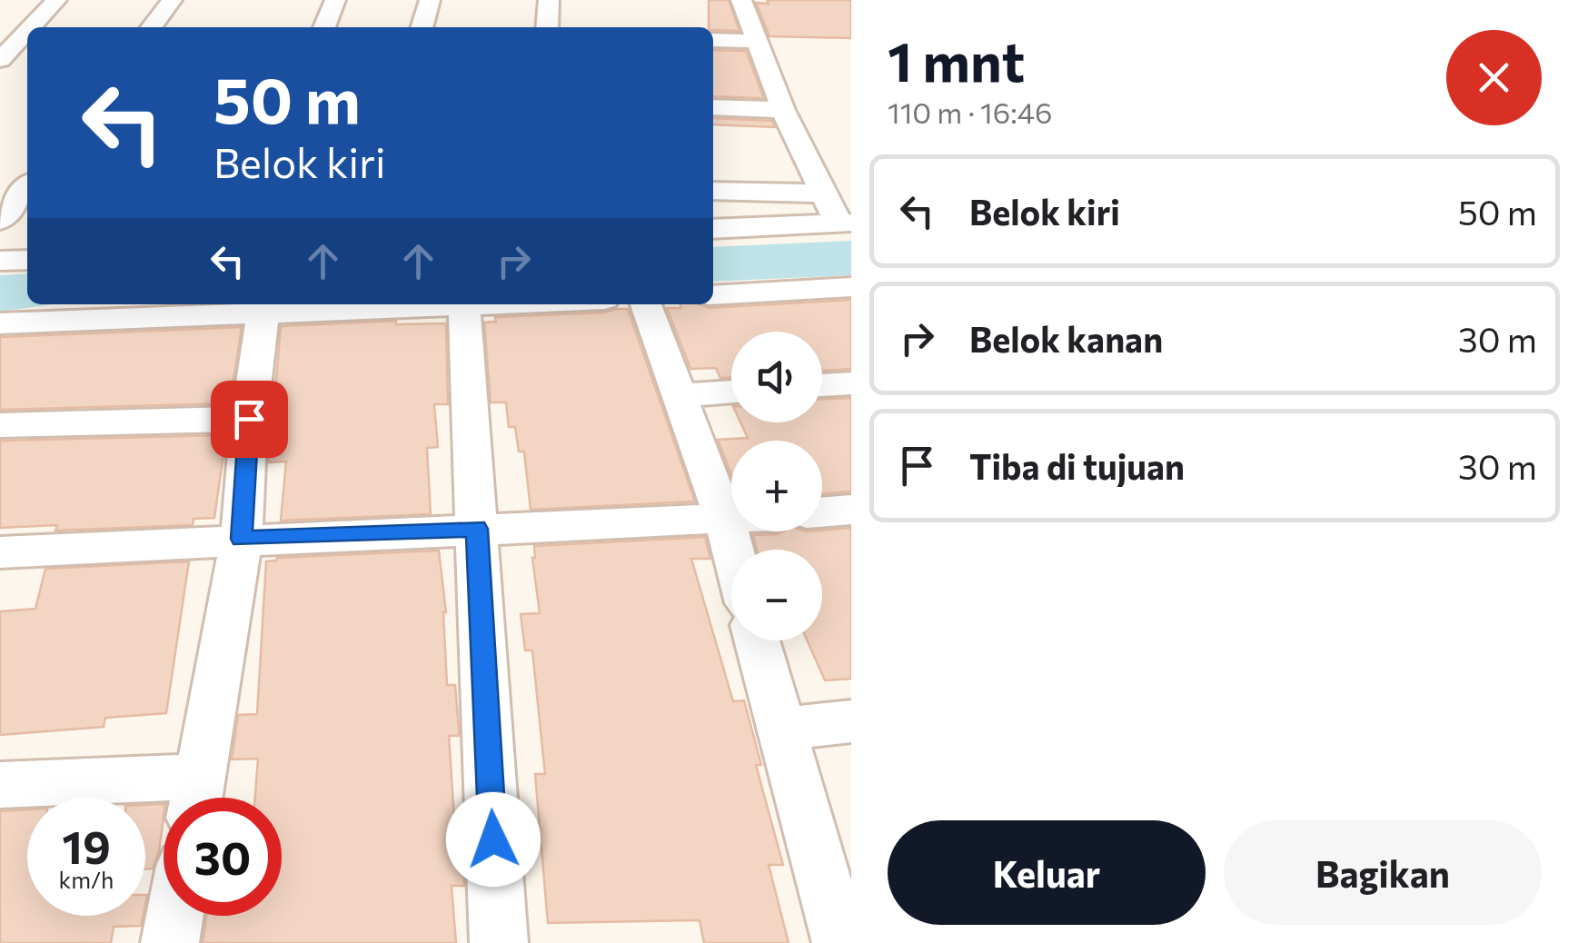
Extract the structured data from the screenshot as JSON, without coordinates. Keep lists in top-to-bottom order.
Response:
{
  "page": {
    "heading": ["1 mnt", "110 m · 16:46"],
    "turn": ["50 m", "Belok kiri"],
    "list": [
      {
        "name": "Belok kiri",
        "value": "50 m"
      },
      {
        "name": "Belok kanan",
        "value": "30 m"
      },
      {
        "name": "Tiba di tujuan",
        "value": "30 m"
      }
    ],
    "map_buttons": ["+", "−"],
    "speed": "19 km/h",
    "limit": "30",
    "buttons": ["Keluar", "Bagikan"]
  }
}
